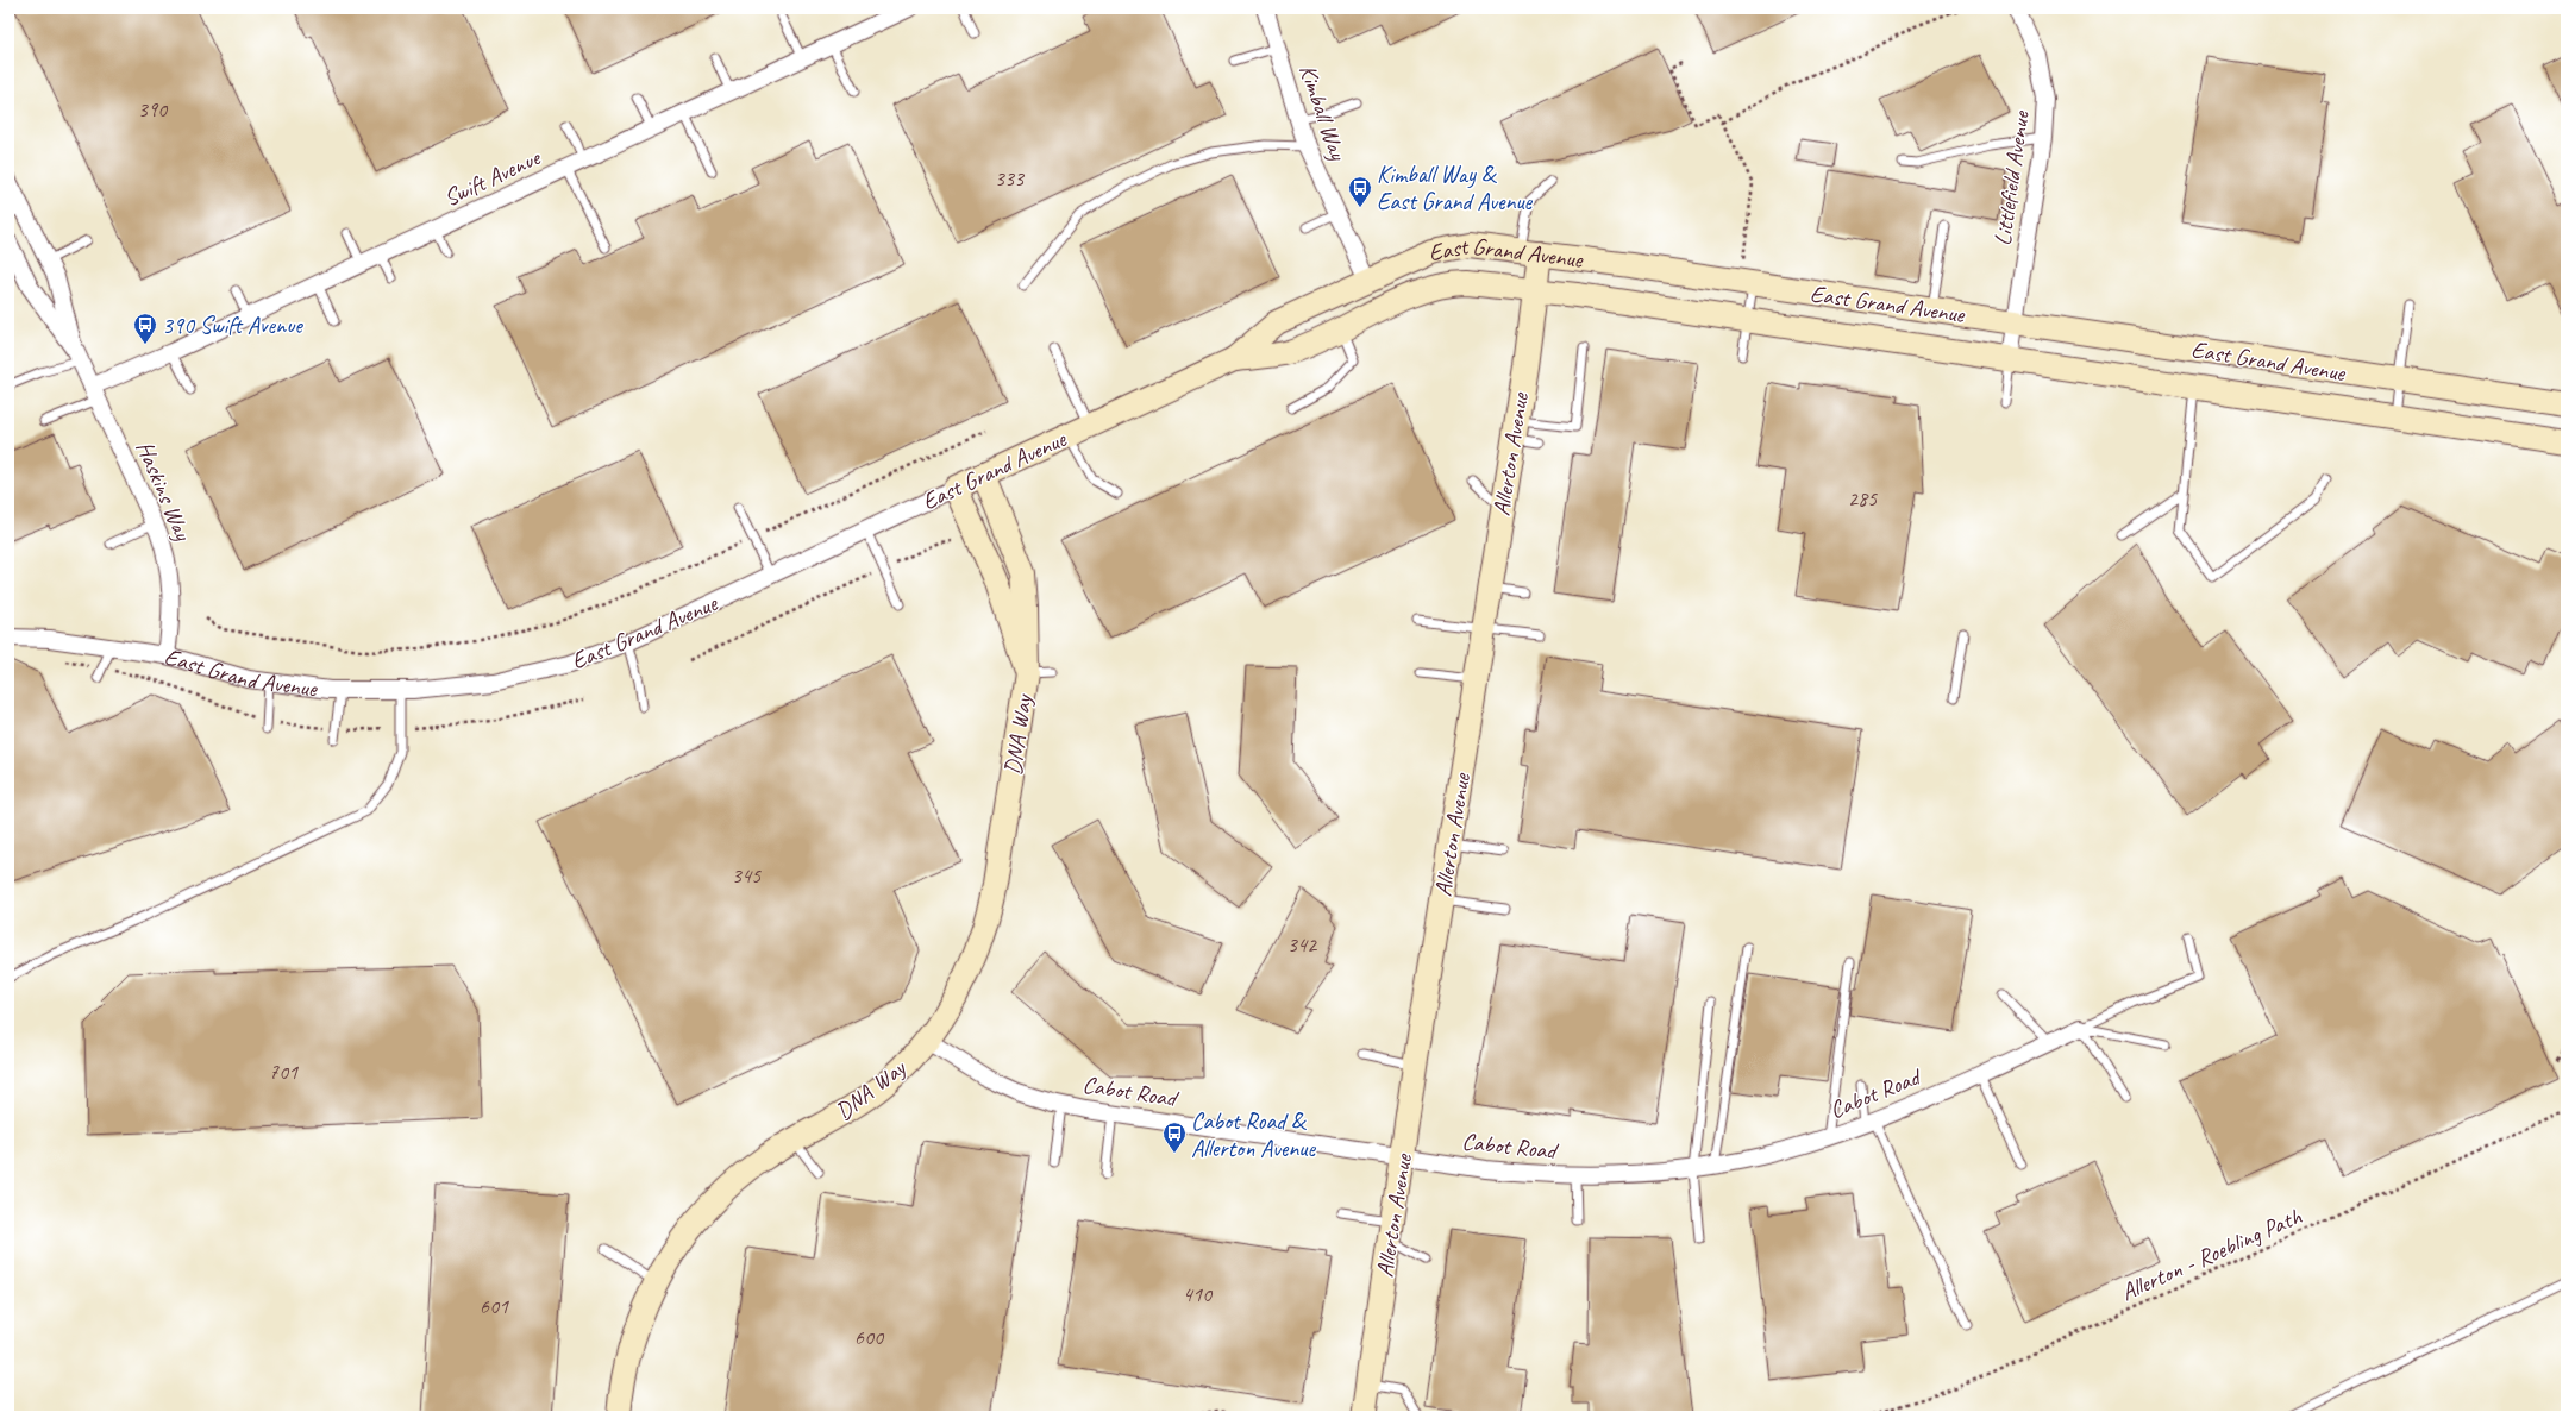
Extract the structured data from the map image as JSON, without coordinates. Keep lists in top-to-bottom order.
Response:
{
  "streets": {
    "main road": ["East Grand Avenue", "Allerton Avenue", "DNA Way"],
    "street": [
      "Kimball Way",
      "Swift Avenue",
      "Littlefield Avenue",
      "Haskins Way",
      "Cabot Road"
    ],
    "path": ["Allerton - Roebling Path"]
  },
  "crossings": [
    ["Kimball Way", "East Grand Avenue"],
    ["Swift Avenue", "Haskins Way"],
    ["Littlefield Avenue", "East Grand Avenue"],
    ["East Grand Avenue", "Allerton Avenue"],
    ["East Grand Avenue", "Haskins Way"],
    ["East Grand Avenue", "DNA Way"],
    ["Allerton Avenue", "Cabot Road"],
    ["DNA Way", "Cabot Road"]
  ],
  "places": {
    "bus stop": ["Kimball Way & East Grand Avenue", "390 Swift Avenue", "Cabot Road & Allerton Avenue"]
  },
  "house_numbers": [
    "390",
    "333",
    "285",
    "345",
    "342",
    "701",
    "410",
    "601",
    "600"
  ]
}
